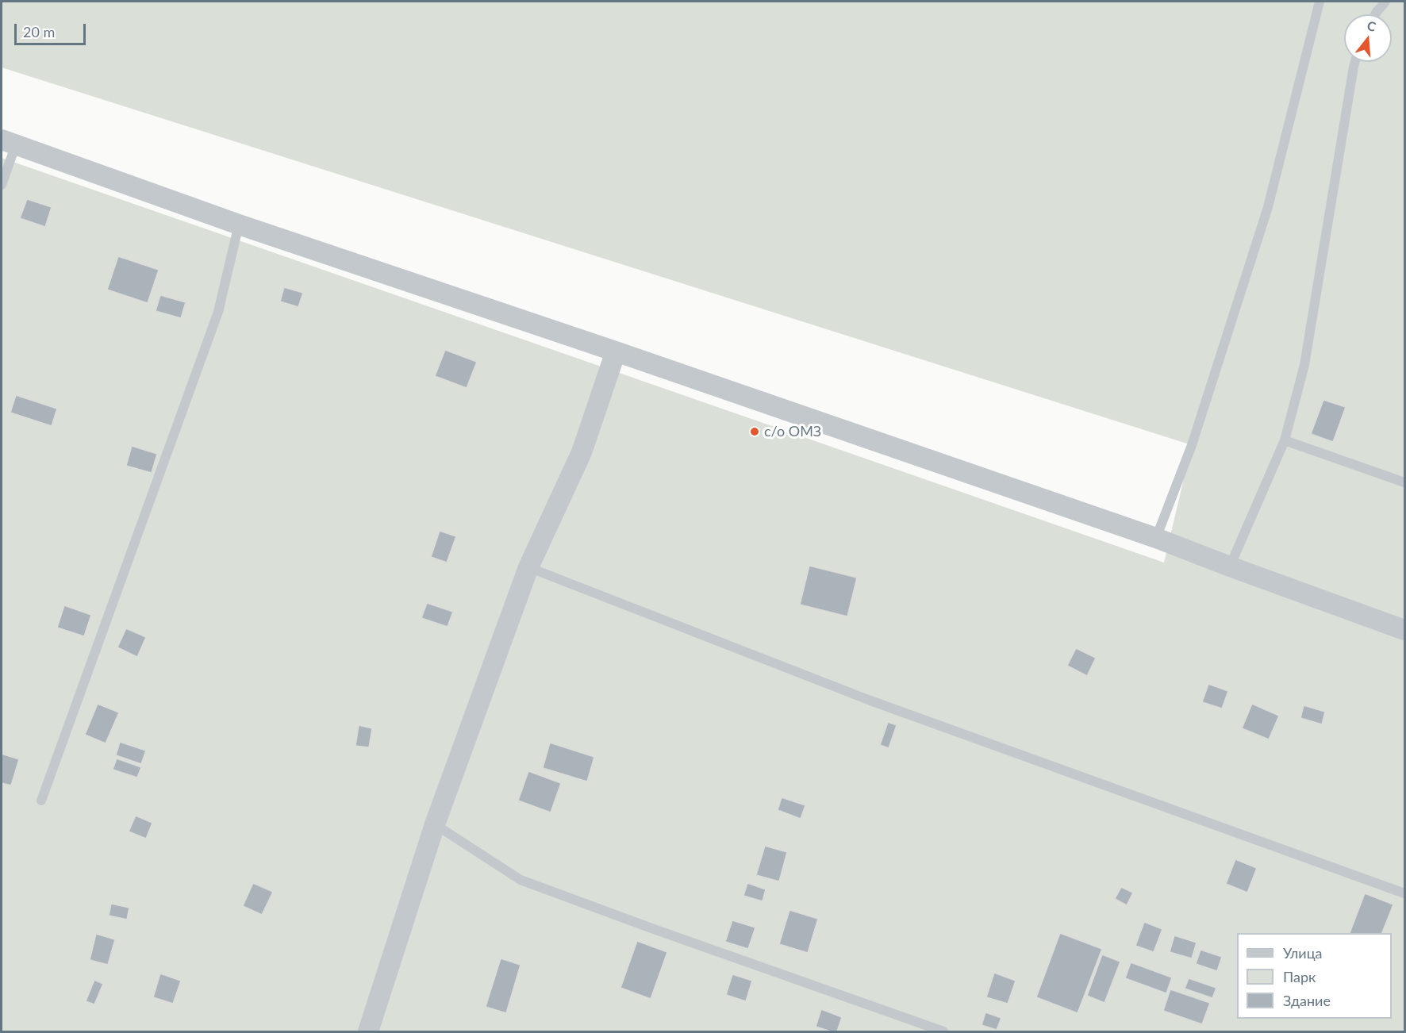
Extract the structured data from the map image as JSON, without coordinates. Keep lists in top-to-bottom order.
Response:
{
  "places": ["с/о ОМЗ"],
  "legend": ["Улица", "Парк", "Здание"],
  "scale_bar": "20 m",
  "north": "top"
}
